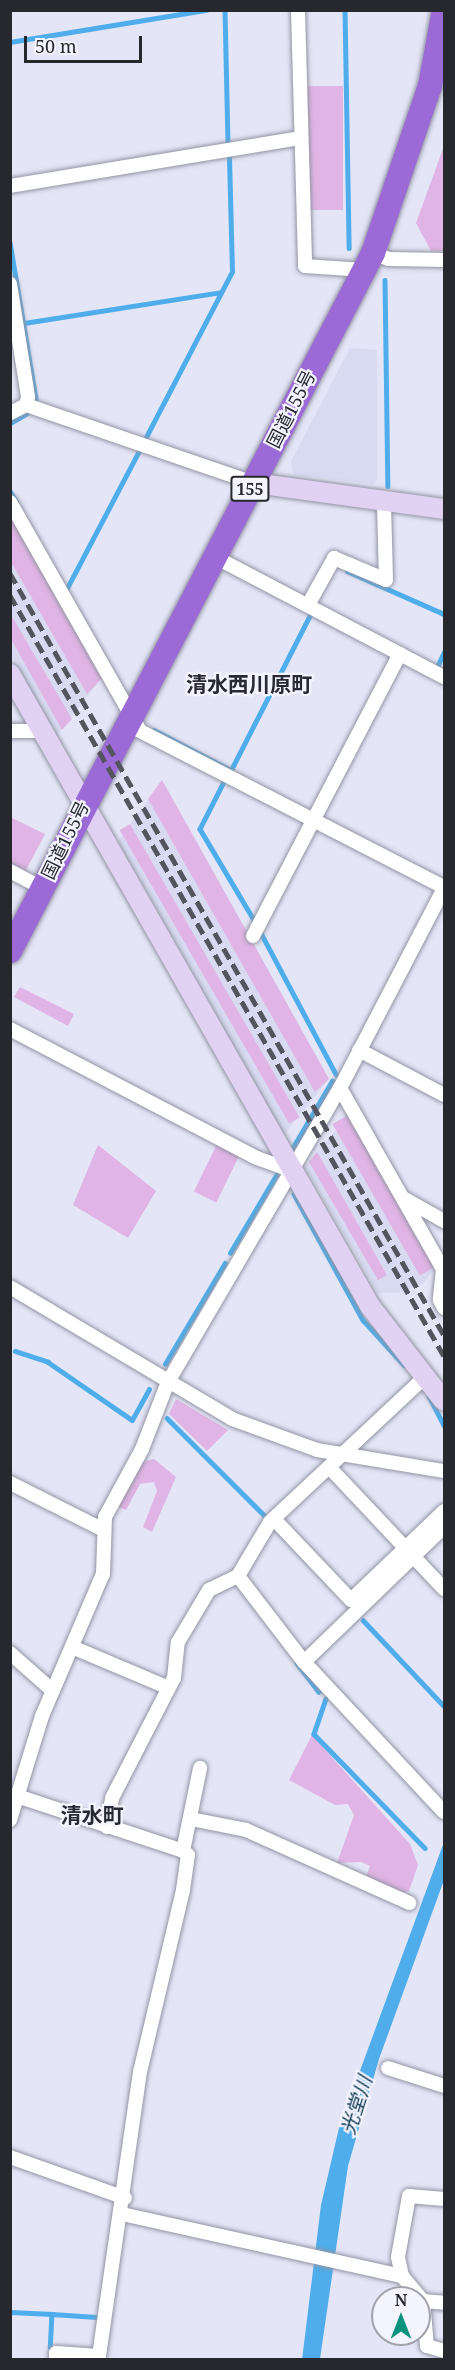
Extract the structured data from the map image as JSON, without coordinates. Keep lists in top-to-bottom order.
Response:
{
  "streets": {
    "highway": ["国道155号", "155"]
  },
  "districts": ["清水西川原町", "清水町"],
  "water": ["光堂川"],
  "scale_bar": "50 m",
  "north": "top"
}
